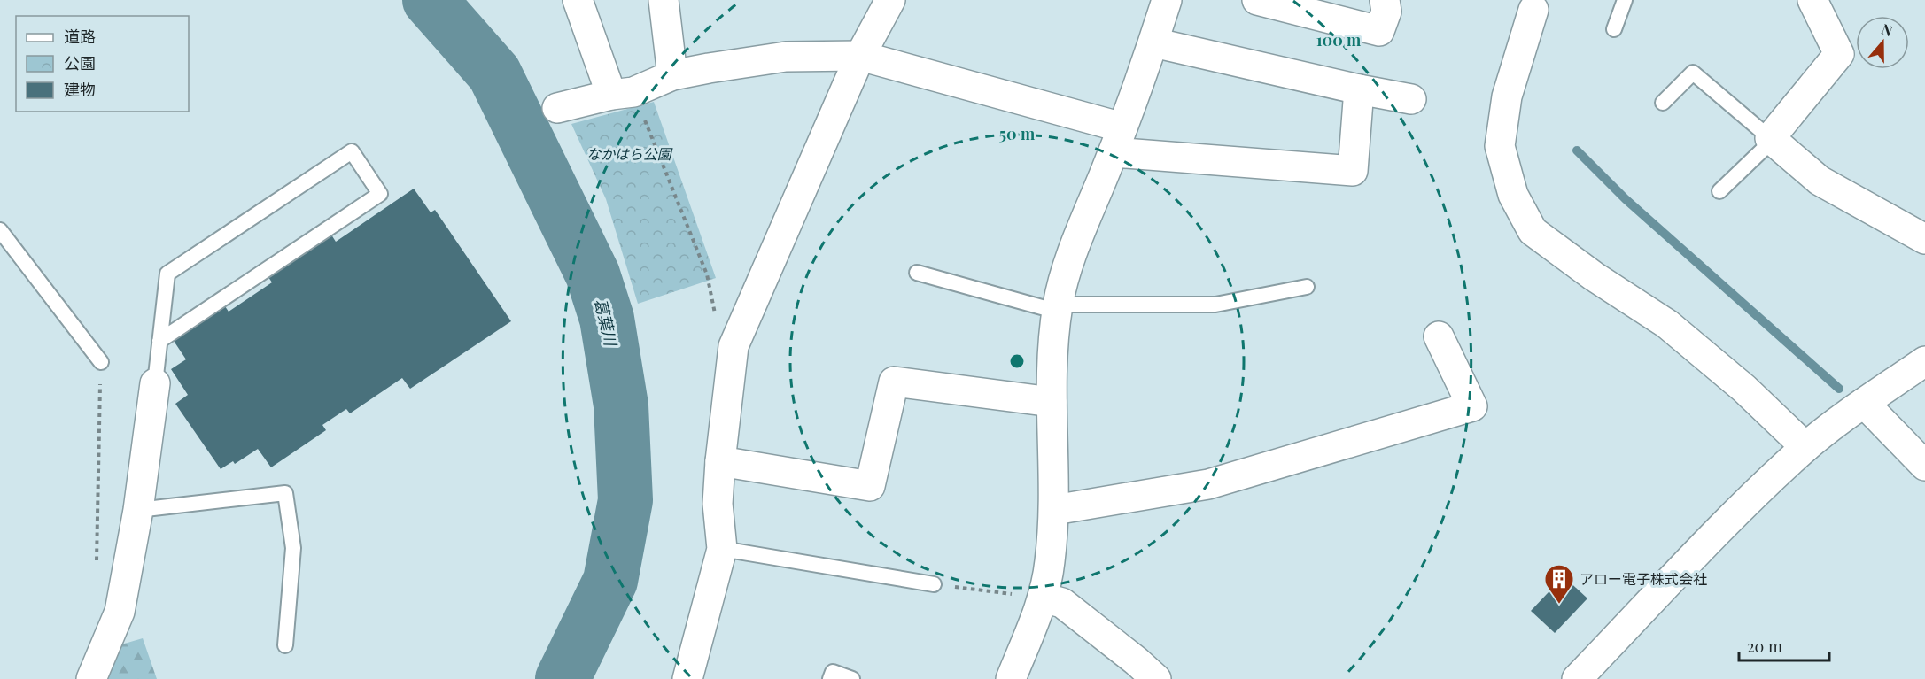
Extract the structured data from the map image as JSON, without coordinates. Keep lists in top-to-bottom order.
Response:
{
  "water": ["葛葉川"],
  "parks": ["なかはら公園"],
  "places": {
    "building": ["アロー電子株式会社"]
  },
  "legend": ["道路", "公園", "建物"],
  "scale_bar": "20 m",
  "north": "top",
  "rings": ["100 m", "50 m"]
}
